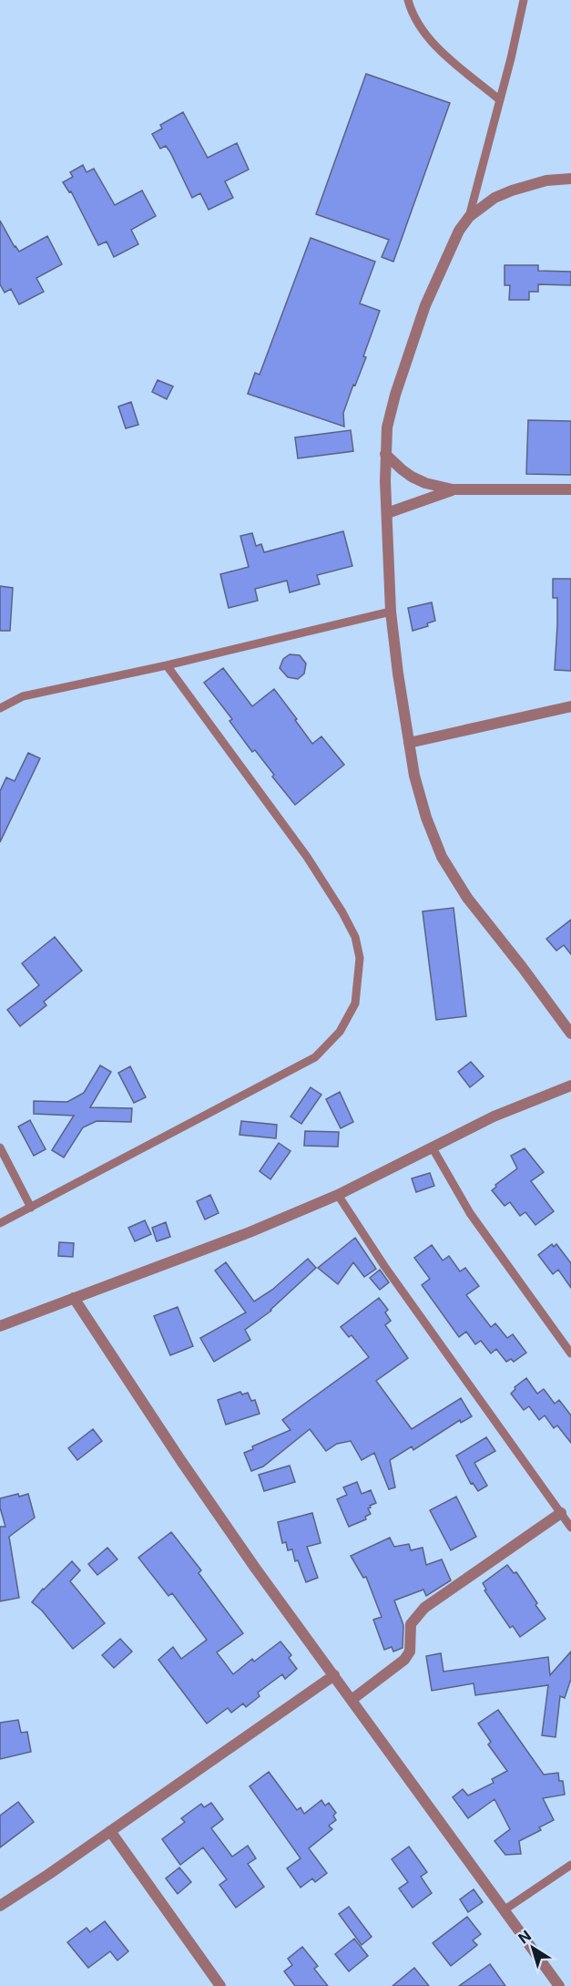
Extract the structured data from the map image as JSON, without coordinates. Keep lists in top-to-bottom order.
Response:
{
  "north": "top left"
}
